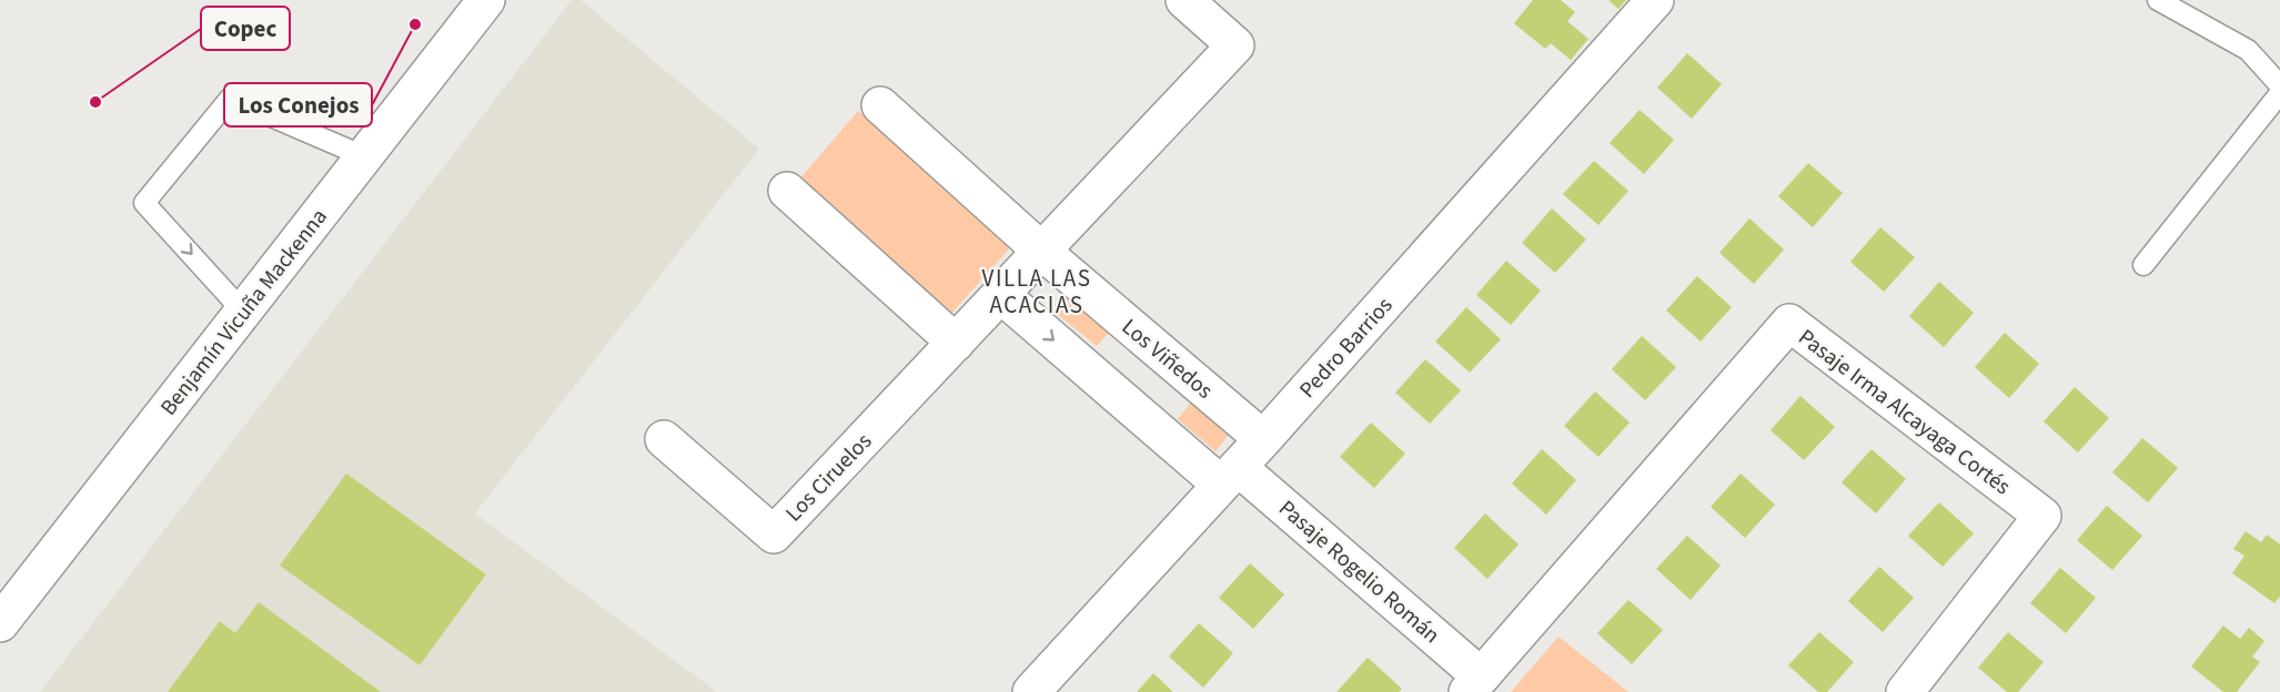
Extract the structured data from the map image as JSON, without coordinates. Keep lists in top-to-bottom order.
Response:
{
  "streets": {
    "street": [
      "Benjamín Vicuña Mackenna",
      "Pedro Barrios",
      "Los Viñedos",
      "Pasaje Irma Alcayaga Cortés",
      "Los Ciruelos",
      "Pasaje Rogelio Román"
    ]
  },
  "crossings": [
    ["Pedro Barrios", "Los Viñedos"],
    ["Pedro Barrios", "Pasaje Rogelio Román"],
    ["Los Viñedos", "Los Ciruelos"],
    ["Pasaje Irma Alcayaga Cortés", "Pasaje Rogelio Román"]
  ],
  "districts": ["VILLA LAS ACACIAS"],
  "places": ["Los Conejos", "Copec"]
}
